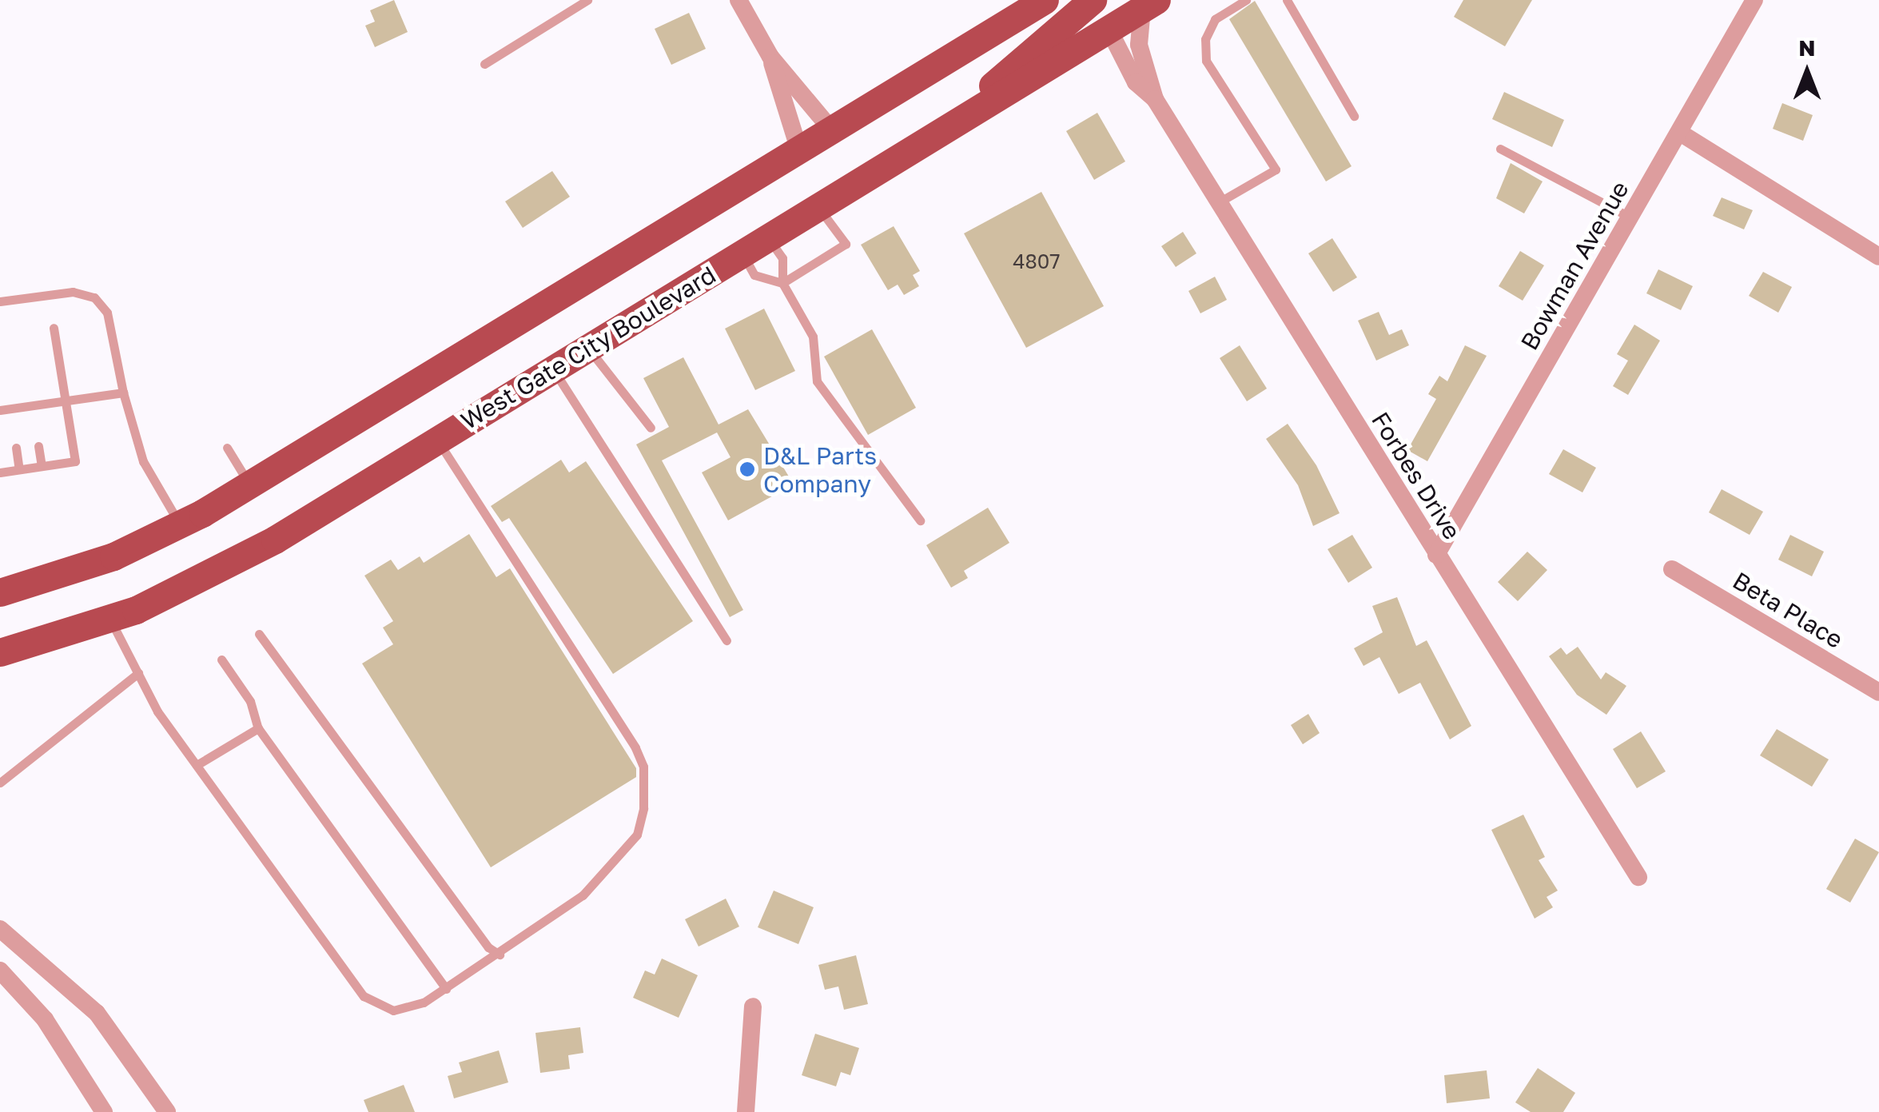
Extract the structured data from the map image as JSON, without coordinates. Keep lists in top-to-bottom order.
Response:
{
  "streets": {
    "main road": ["West Gate City Boulevard"],
    "street": ["Bowman Avenue", "Forbes Drive", "Beta Place"]
  },
  "crossings": [
    ["Bowman Avenue", "Forbes Drive"],
    ["West Gate City Boulevard", "Forbes Drive"]
  ],
  "places": ["D&L Parts Company"],
  "house_numbers": ["4807"],
  "north": "top"
}
